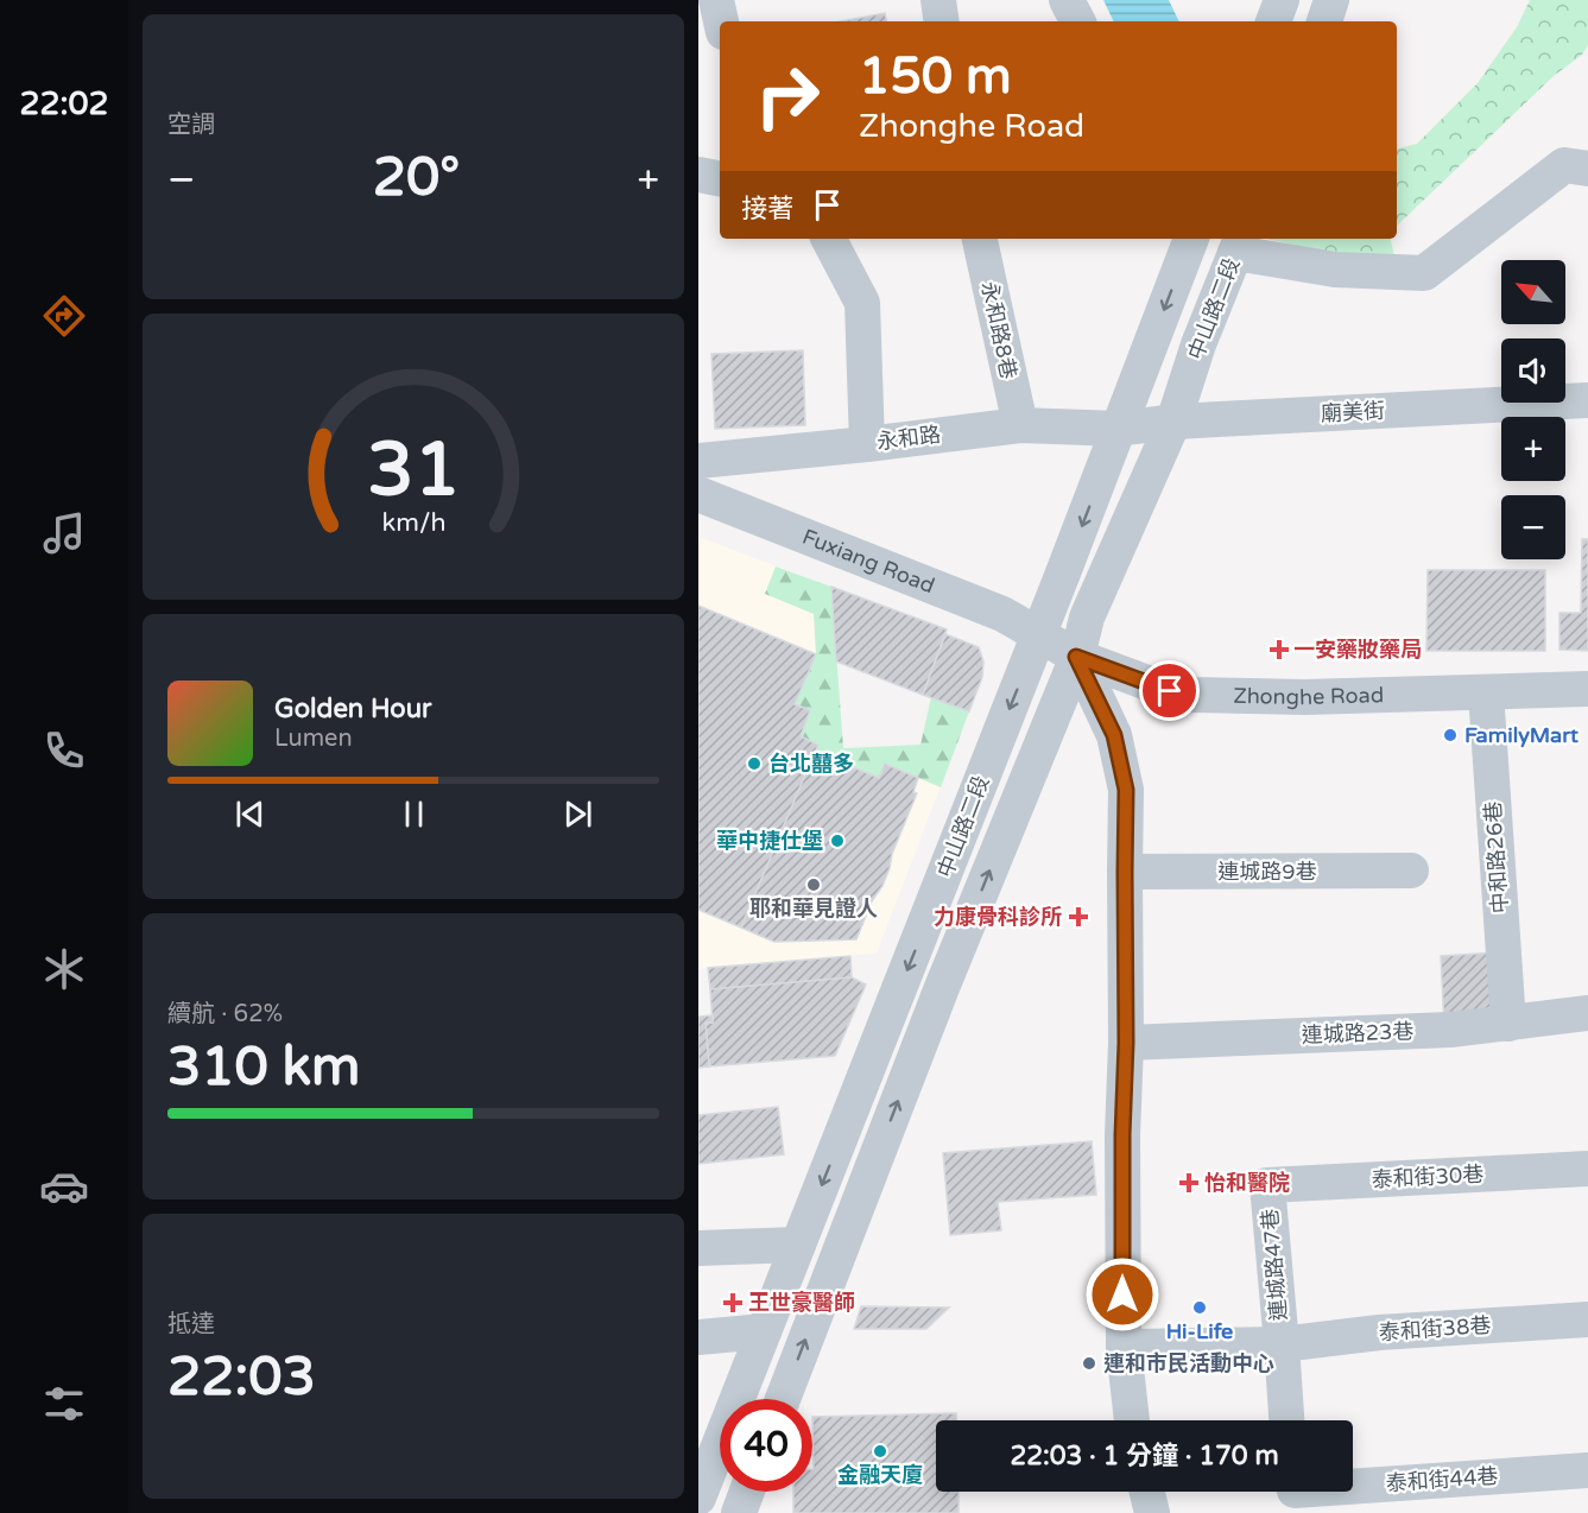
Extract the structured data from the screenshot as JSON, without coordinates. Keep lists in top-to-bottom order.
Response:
{
  "streets": {
    "street": [
      "中山路二段",
      "永和路8巷",
      "廟美街",
      "永和路",
      "Fuxiang Road",
      "Zhonghe Road",
      "中和路26巷",
      "連城路9巷",
      "連城路23巷",
      "泰和街30巷",
      "連城路47巷",
      "泰和街38巷",
      "泰和街44巷"
    ]
  },
  "crossings": [
    ["中山路二段", "廟美街"],
    ["中山路二段", "永和路"],
    ["中山路二段", "Fuxiang Road"],
    ["中山路二段", "Zhonghe Road"],
    ["永和路8巷", "永和路"],
    ["廟美街", "永和路"],
    ["Fuxiang Road", "Zhonghe Road"],
    ["Zhonghe Road", "中和路26巷"],
    ["中和路26巷", "連城路23巷"],
    ["泰和街30巷", "連城路47巷"],
    ["連城路47巷", "泰和街38巷"]
  ],
  "places": {
    "health": [
      "一安藥妝藥局",
      "力康骨科診所",
      "怡和醫院",
      "王世豪醫師"
    ],
    "other": [
      "FamilyMart",
      "台北囍多",
      "華中捷仕堡",
      "耶和華見證人",
      "Hi-Life",
      "連和市民活動中心",
      "金融天廈"
    ]
  },
  "north": "top left",
  "page": {
    "tabs": "22:02",
    "tile": [
      "空調",
      ["續航 · 62%", "310 km"],
      ["抵達", "22:03"]
    ],
    "turn": ["150 m", "Zhonghe Road"],
    "heat": ["−", "20°", "+"],
    "then": "接著",
    "map_buttons": ["+", "−"],
    "song": ["Golden Hour", "Lumen"],
    "limit": "40",
    "trip": "22:03 · 1 分鐘 · 170 m",
    "gauge": ["31", "km/h"]
  }
}
